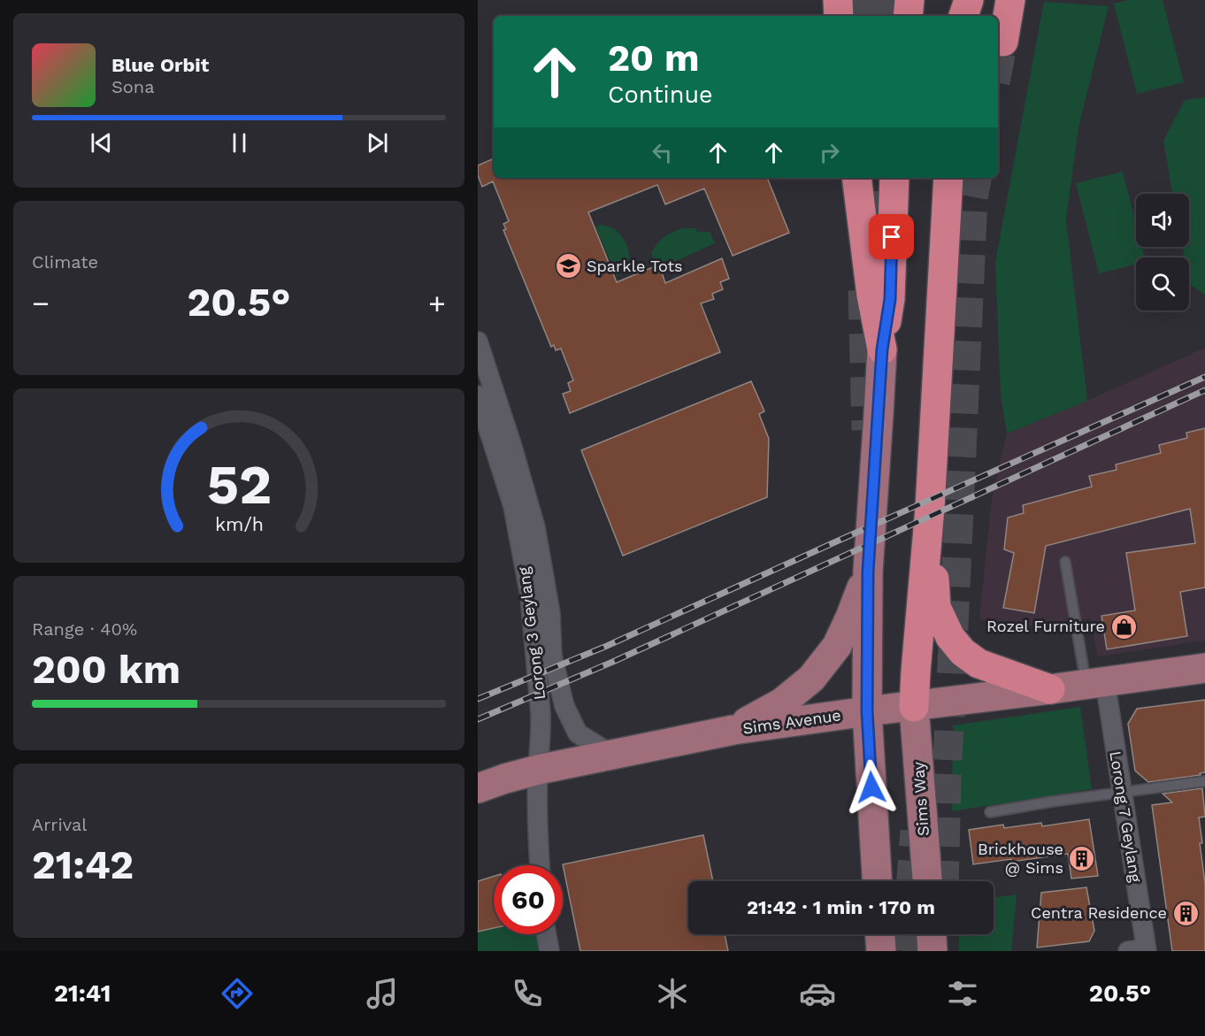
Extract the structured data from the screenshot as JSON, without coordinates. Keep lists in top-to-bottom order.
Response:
{
  "streets": {
    "main road": ["Sims Avenue", "Sims Way"],
    "street": ["Lorong 3 Geylang", "Lorong 7 Geylang"]
  },
  "crossings": [
    ["Lorong 3 Geylang", "Sims Avenue"],
    ["Sims Avenue", "Sims Way"],
    ["Sims Avenue", "Lorong 7 Geylang"]
  ],
  "places": {
    "school or university": ["Sparkle Tots"],
    "shop": ["Rozel Furniture"],
    "building": ["Brickhouse @ Sims", "Centra Residence"]
  },
  "page": {
    "turn": ["20 m", "Continue"],
    "song": ["Blue Orbit", "Sona"],
    "tile": [
      "Climate",
      ["Range · 40%", "200 km"],
      ["Arrival", "21:42"]
    ],
    "heat": ["−", "20.5°", "+"],
    "limit": "60",
    "trip": "21:42 · 1 min · 170 m",
    "tabs": ["21:41", "20.5°"],
    "gauge": ["52", "km/h"]
  }
}
